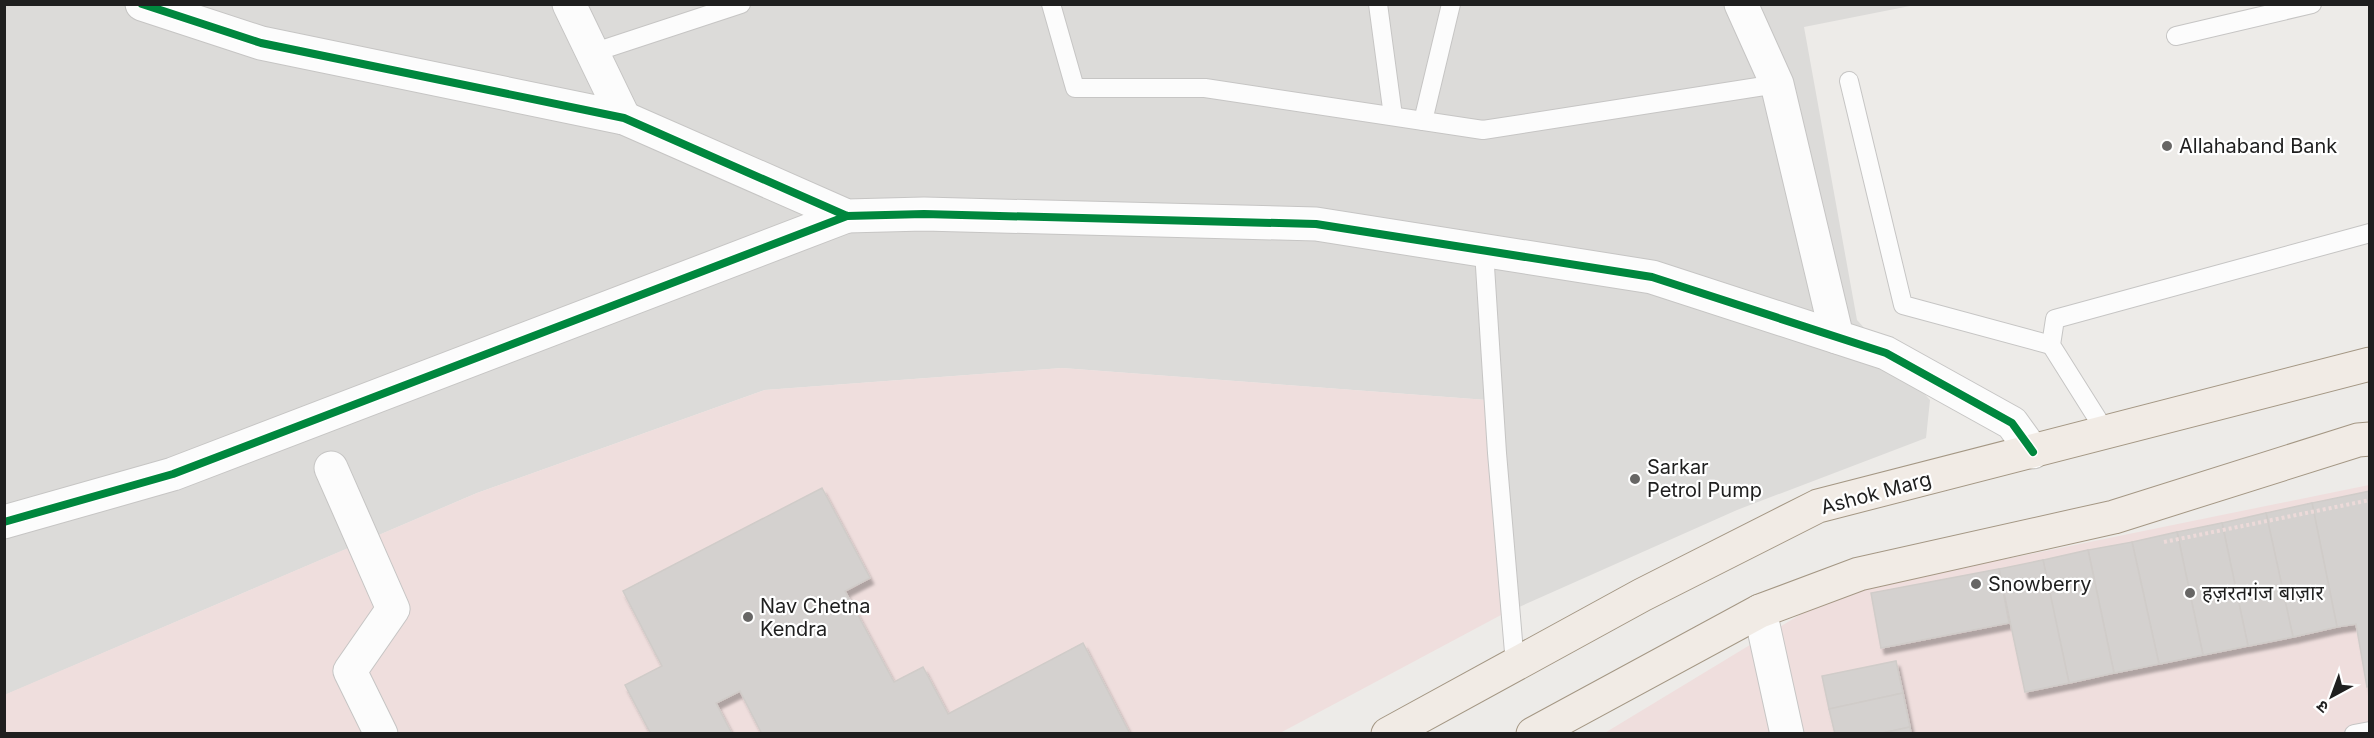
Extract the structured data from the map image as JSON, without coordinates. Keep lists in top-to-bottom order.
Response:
{
  "streets": {
    "main road": ["Ashok Marg"]
  },
  "places": [
    "Allahaband Bank",
    "Sarkar Petrol Pump",
    "Snowberry",
    "हज़रतगंज बाज़ार",
    "Nav Chetna Kendra"
  ],
  "north": "bottom left"
}
